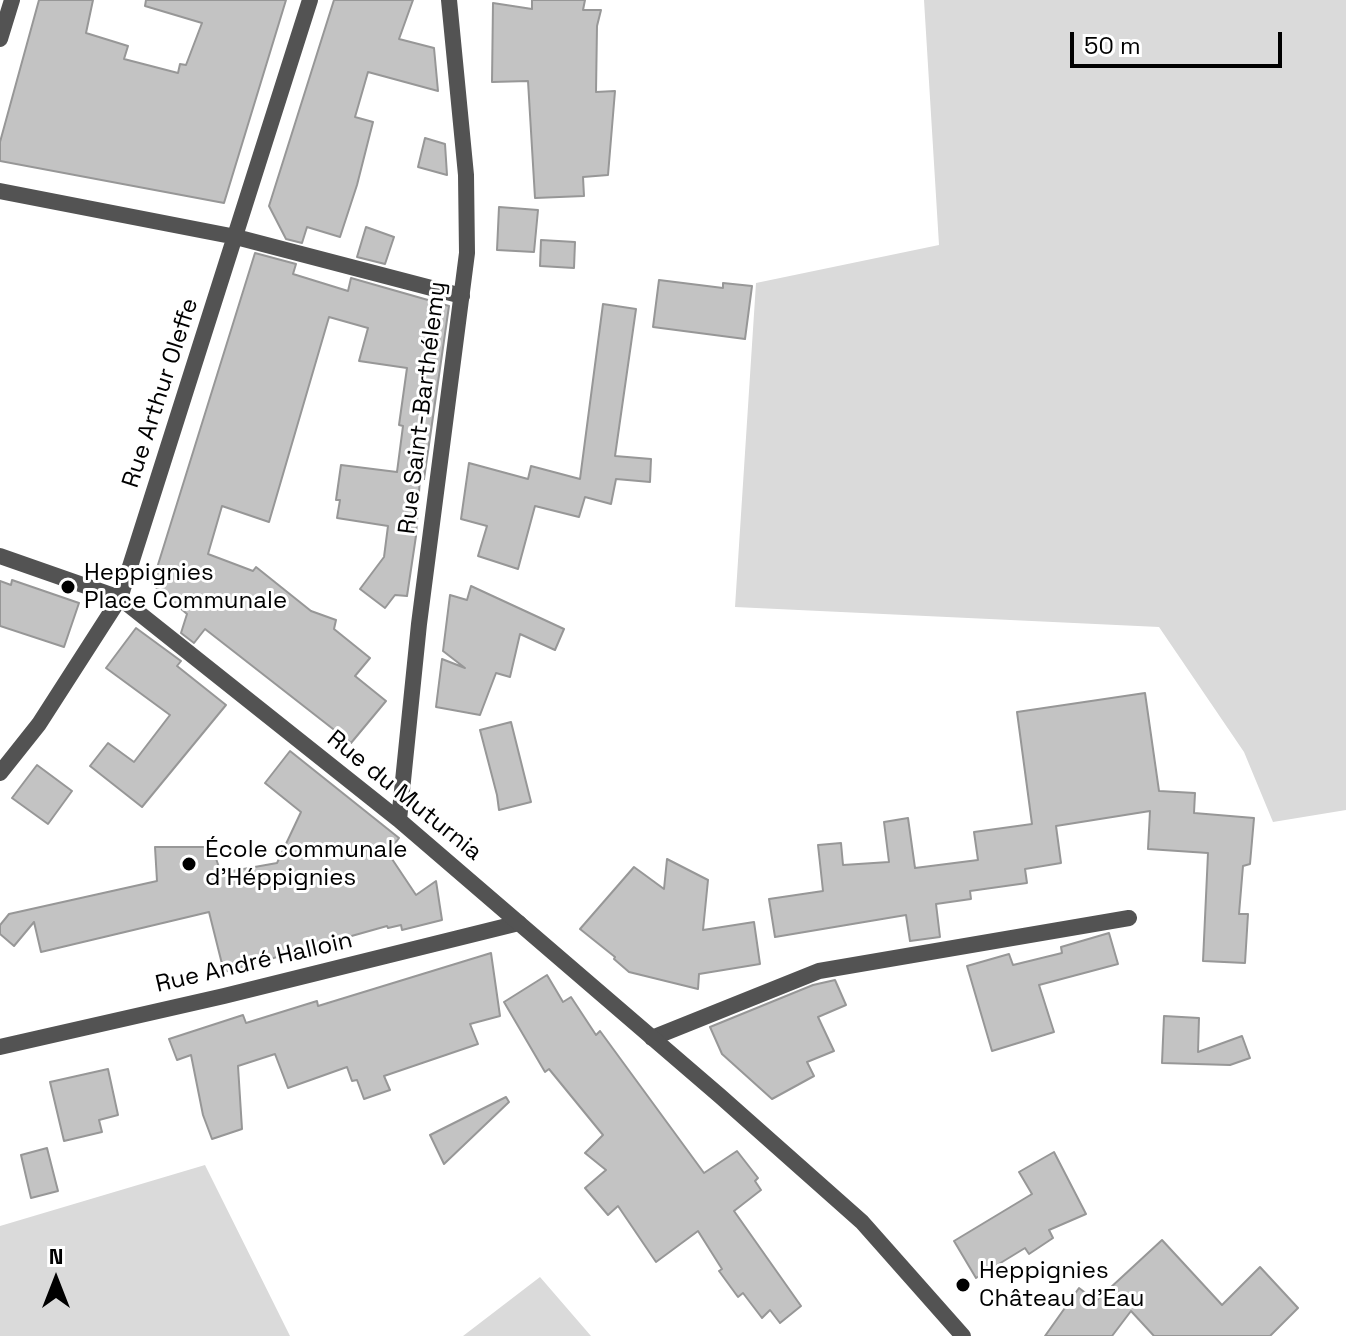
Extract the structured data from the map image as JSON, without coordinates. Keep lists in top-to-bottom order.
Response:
{
  "streets": {
    "street": [
      "Rue Arthur Oleffe",
      "Rue Saint-Barthélemy",
      "Rue du Muturnia",
      "Rue André Halloin"
    ]
  },
  "crossings": [
    ["Rue Arthur Oleffe", "Rue du Muturnia"],
    ["Rue Saint-Barthélemy", "Rue du Muturnia"],
    ["Rue du Muturnia", "Rue André Halloin"]
  ],
  "places": ["Heppignies Place Communale", "École communale d'Héppignies", "Heppignies Château d'Eau"],
  "scale_bar": "50 m",
  "north": "top"
}
